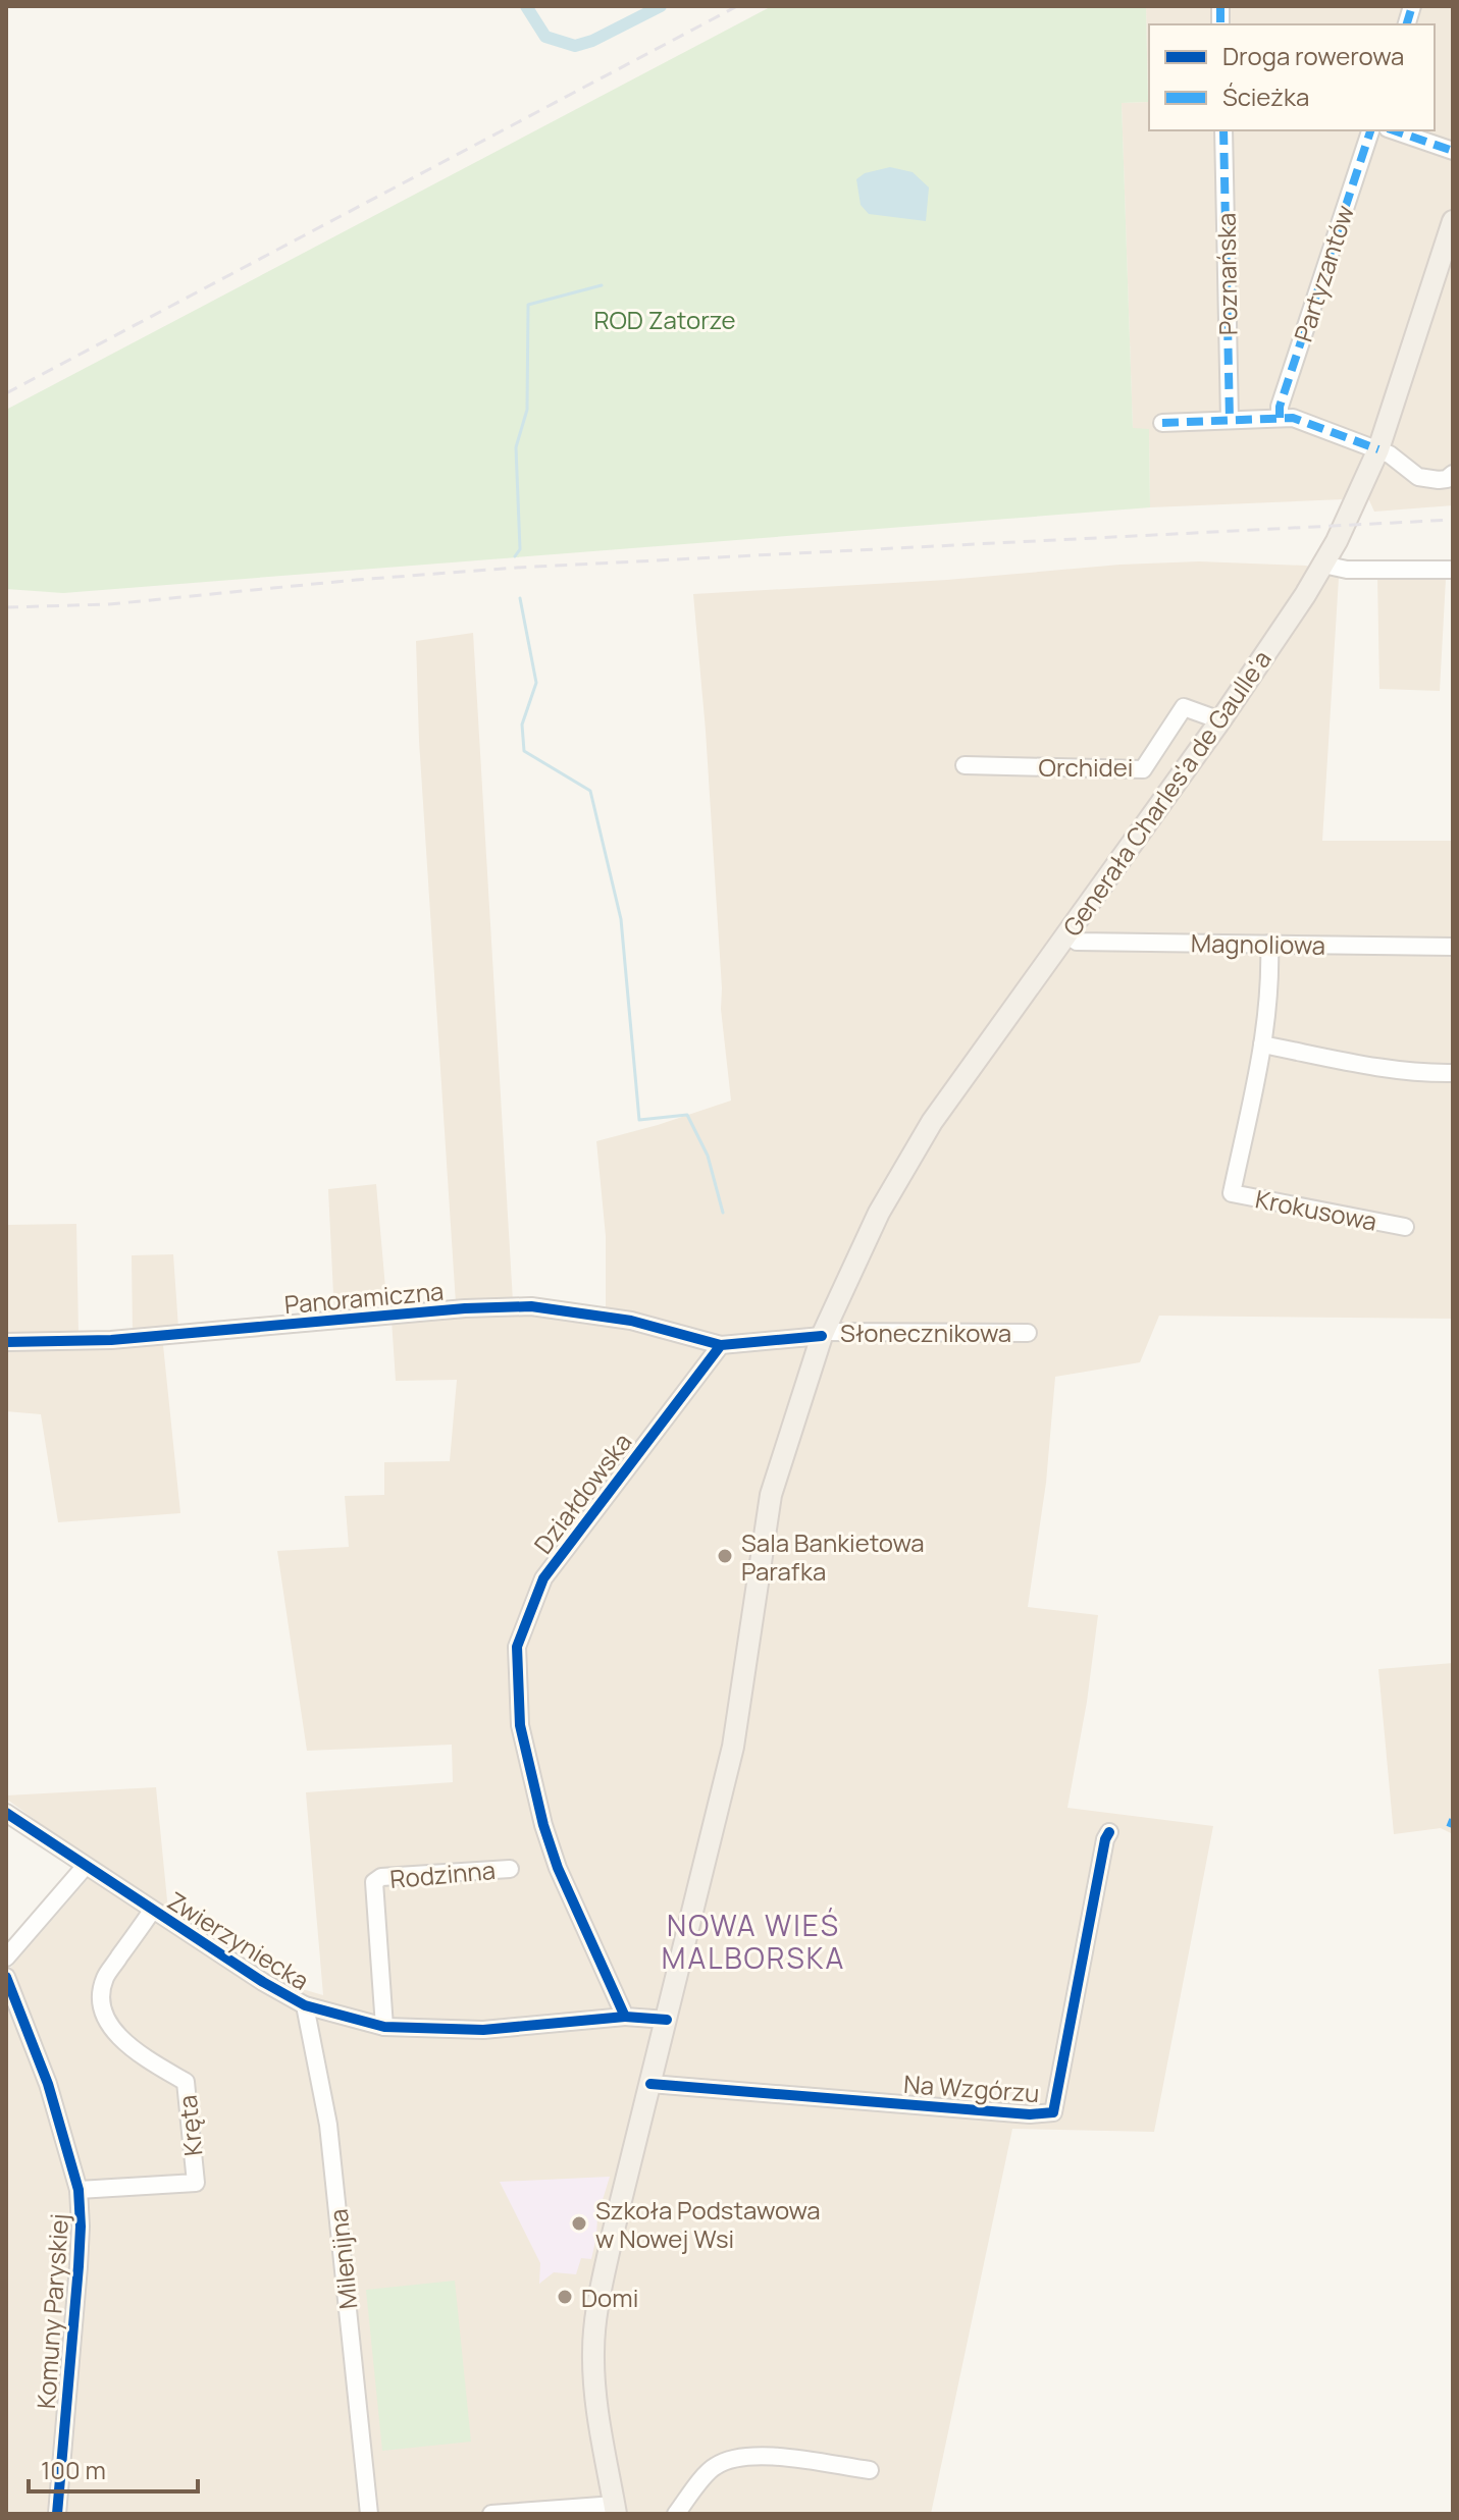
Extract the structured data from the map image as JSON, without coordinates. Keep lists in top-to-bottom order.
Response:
{
  "streets": {
    "main road": ["Generała Charles'a de Gaulle'a"],
    "street": [
      "Partyzantów",
      "Poznańska",
      "Orchidei",
      "Magnoliowa",
      "Krokusowa",
      "Panoramiczna",
      "Słonecznikowa",
      "Działdowska",
      "Rodzinna",
      "Zwierzyniecka",
      "Na Wzgórzu",
      "Kręta",
      "Milenijna",
      "Komuny Paryskiej"
    ]
  },
  "crossings": [
    ["Orchidei", "Generała Charles'a de Gaulle'a"],
    ["Generała Charles'a de Gaulle'a", "Magnoliowa"],
    ["Generała Charles'a de Gaulle'a", "Słonecznikowa"],
    ["Generała Charles'a de Gaulle'a", "Na Wzgórzu"],
    ["Magnoliowa", "Krokusowa"],
    ["Panoramiczna", "Działdowska"],
    ["Działdowska", "Zwierzyniecka"],
    ["Rodzinna", "Zwierzyniecka"],
    ["Zwierzyniecka", "Kręta"],
    ["Zwierzyniecka", "Milenijna"],
    ["Kręta", "Komuny Paryskiej"]
  ],
  "districts": ["NOWA WIEŚ MALBORSKA"],
  "parks": ["ROD Zatorze"],
  "places": ["Sala Bankietowa Parafka", "Szkoła Podstawowa w Nowej Wsi", "Domi"],
  "legend": ["Droga rowerowa", "Ścieżka"],
  "scale_bar": "100 m"
}
